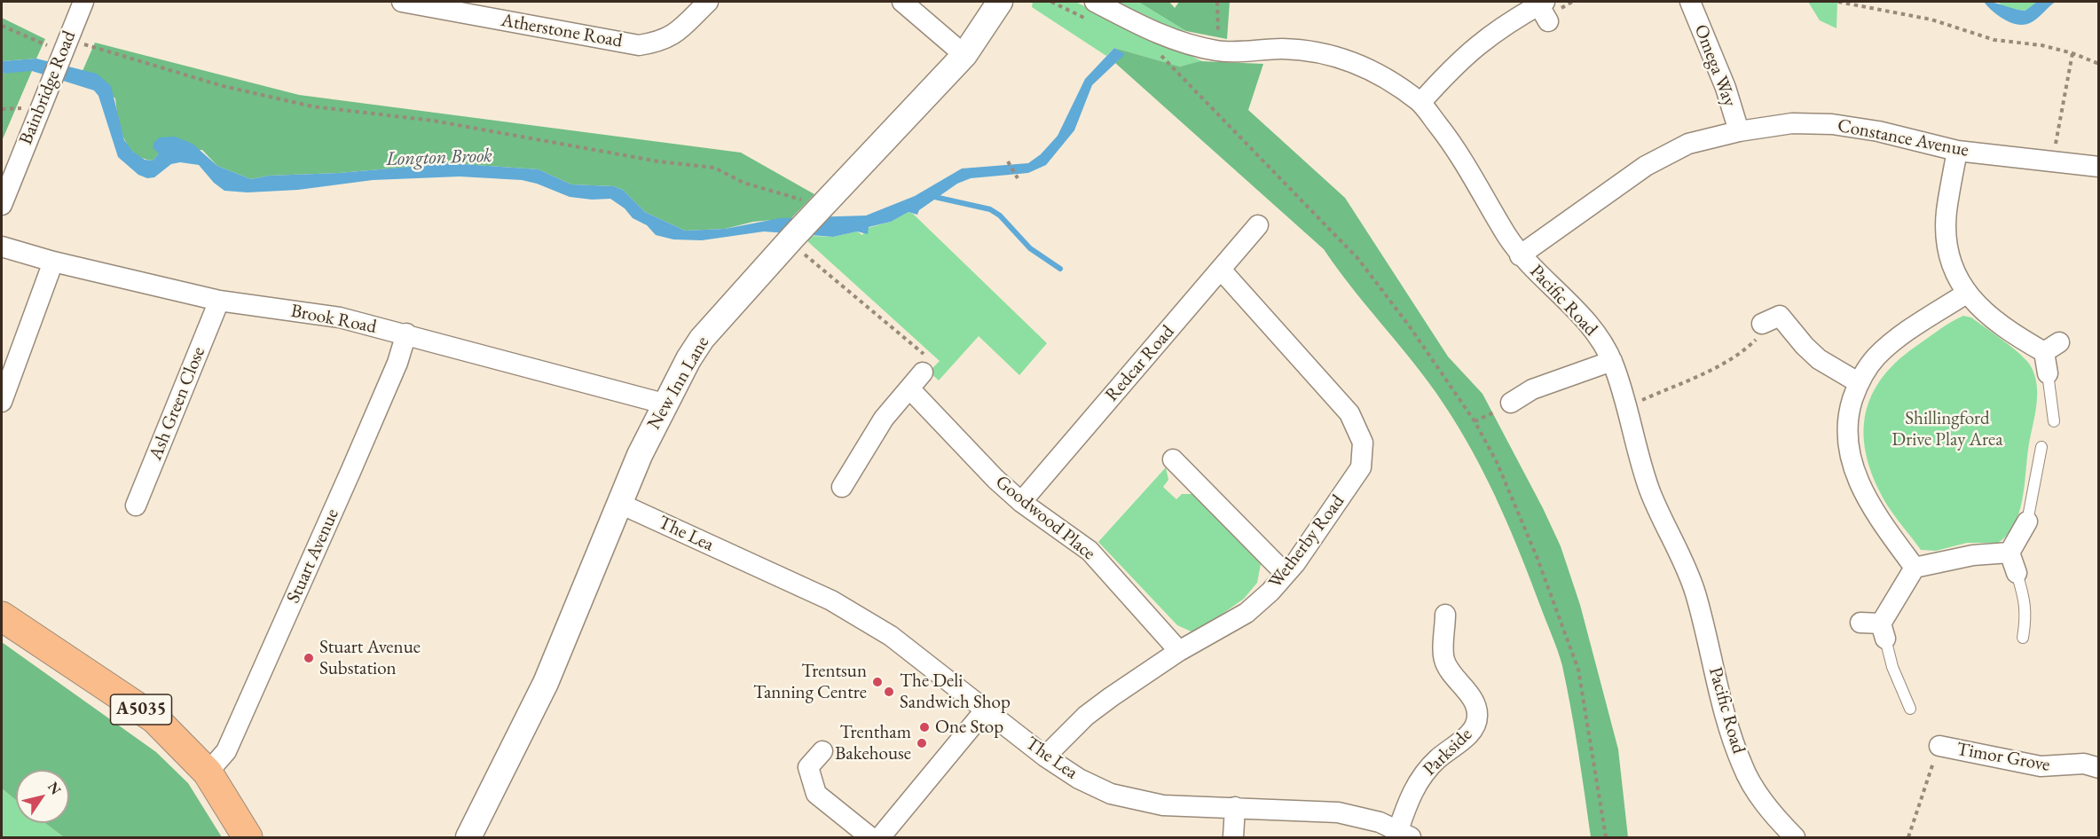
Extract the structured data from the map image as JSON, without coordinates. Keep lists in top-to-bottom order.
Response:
{
  "streets": {
    "main road": ["A5035"],
    "street": [
      "Atherstone Road",
      "Omega Way",
      "Bainbridge Road",
      "Constance Avenue",
      "Pacific Road",
      "Brook Road",
      "Redcar Road",
      "New Inn Lane",
      "Ash Green Close",
      "Goodwood Place",
      "The Lea",
      "Wetherby Road",
      "Stuart Avenue",
      "Parkside",
      "Timor Grove"
    ]
  },
  "crossings": [
    ["Omega Way", "Constance Avenue"],
    ["Constance Avenue", "Pacific Road"],
    ["Brook Road", "New Inn Lane"],
    ["Brook Road", "Ash Green Close"],
    ["Brook Road", "Stuart Avenue"],
    ["Redcar Road", "Goodwood Place"],
    ["Redcar Road", "Wetherby Road"],
    ["New Inn Lane", "The Lea"],
    ["Goodwood Place", "Wetherby Road"],
    ["The Lea", "Wetherby Road"],
    ["The Lea", "Parkside"],
    ["Stuart Avenue", "A5035"]
  ],
  "water": ["Longton Brook"],
  "parks": ["Shillingford Drive Play Area"],
  "places": [
    "Stuart Avenue Substation",
    "Trentsun Tanning Centre",
    "The Deli Sandwich Shop",
    "One Stop",
    "Trentham Bakehouse"
  ],
  "north": "top right"
}
